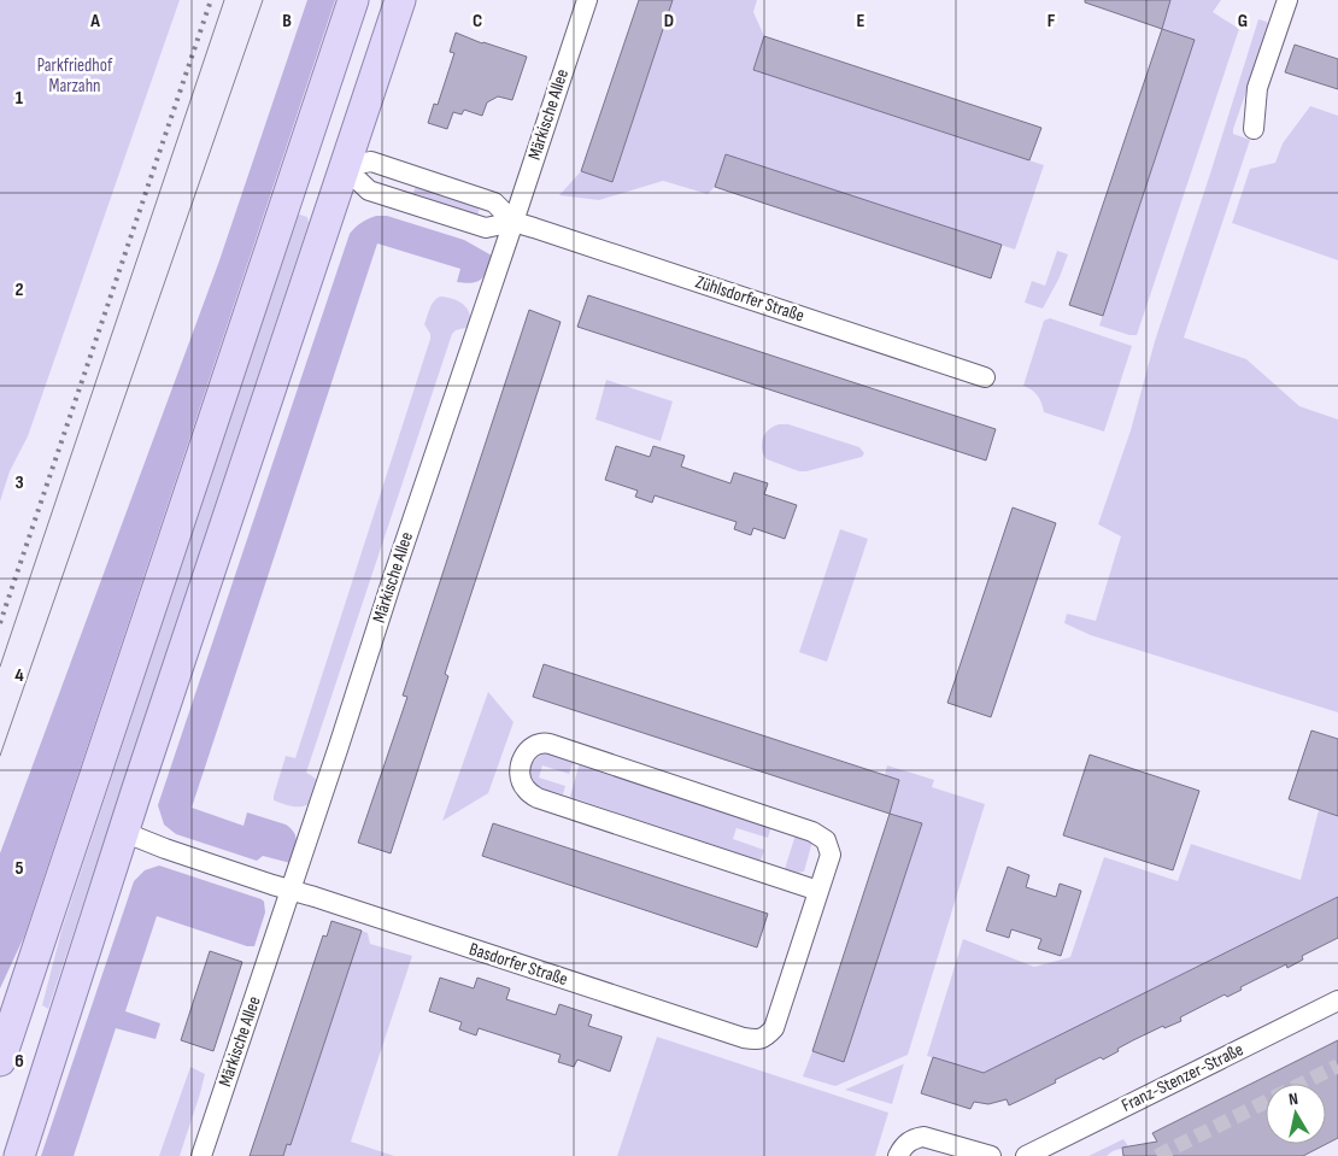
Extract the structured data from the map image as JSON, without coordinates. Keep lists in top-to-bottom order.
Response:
{
  "streets": {
    "street": [
      "Märkische Allee",
      "Zühlsdorfer Straße",
      "Basdorfer Straße",
      "Franz-Stenzer-Straße"
    ]
  },
  "crossings": [
    ["Märkische Allee", "Zühlsdorfer Straße"],
    ["Märkische Allee", "Basdorfer Straße"]
  ],
  "parks": ["Parkfriedhof Marzahn"],
  "north": "top",
  "grid": {
    "columns": [
      "A",
      "B",
      "C",
      "D",
      "E",
      "F",
      "G"
    ],
    "rows": [
      "1",
      "2",
      "3",
      "4",
      "5",
      "6"
    ]
  }
}
